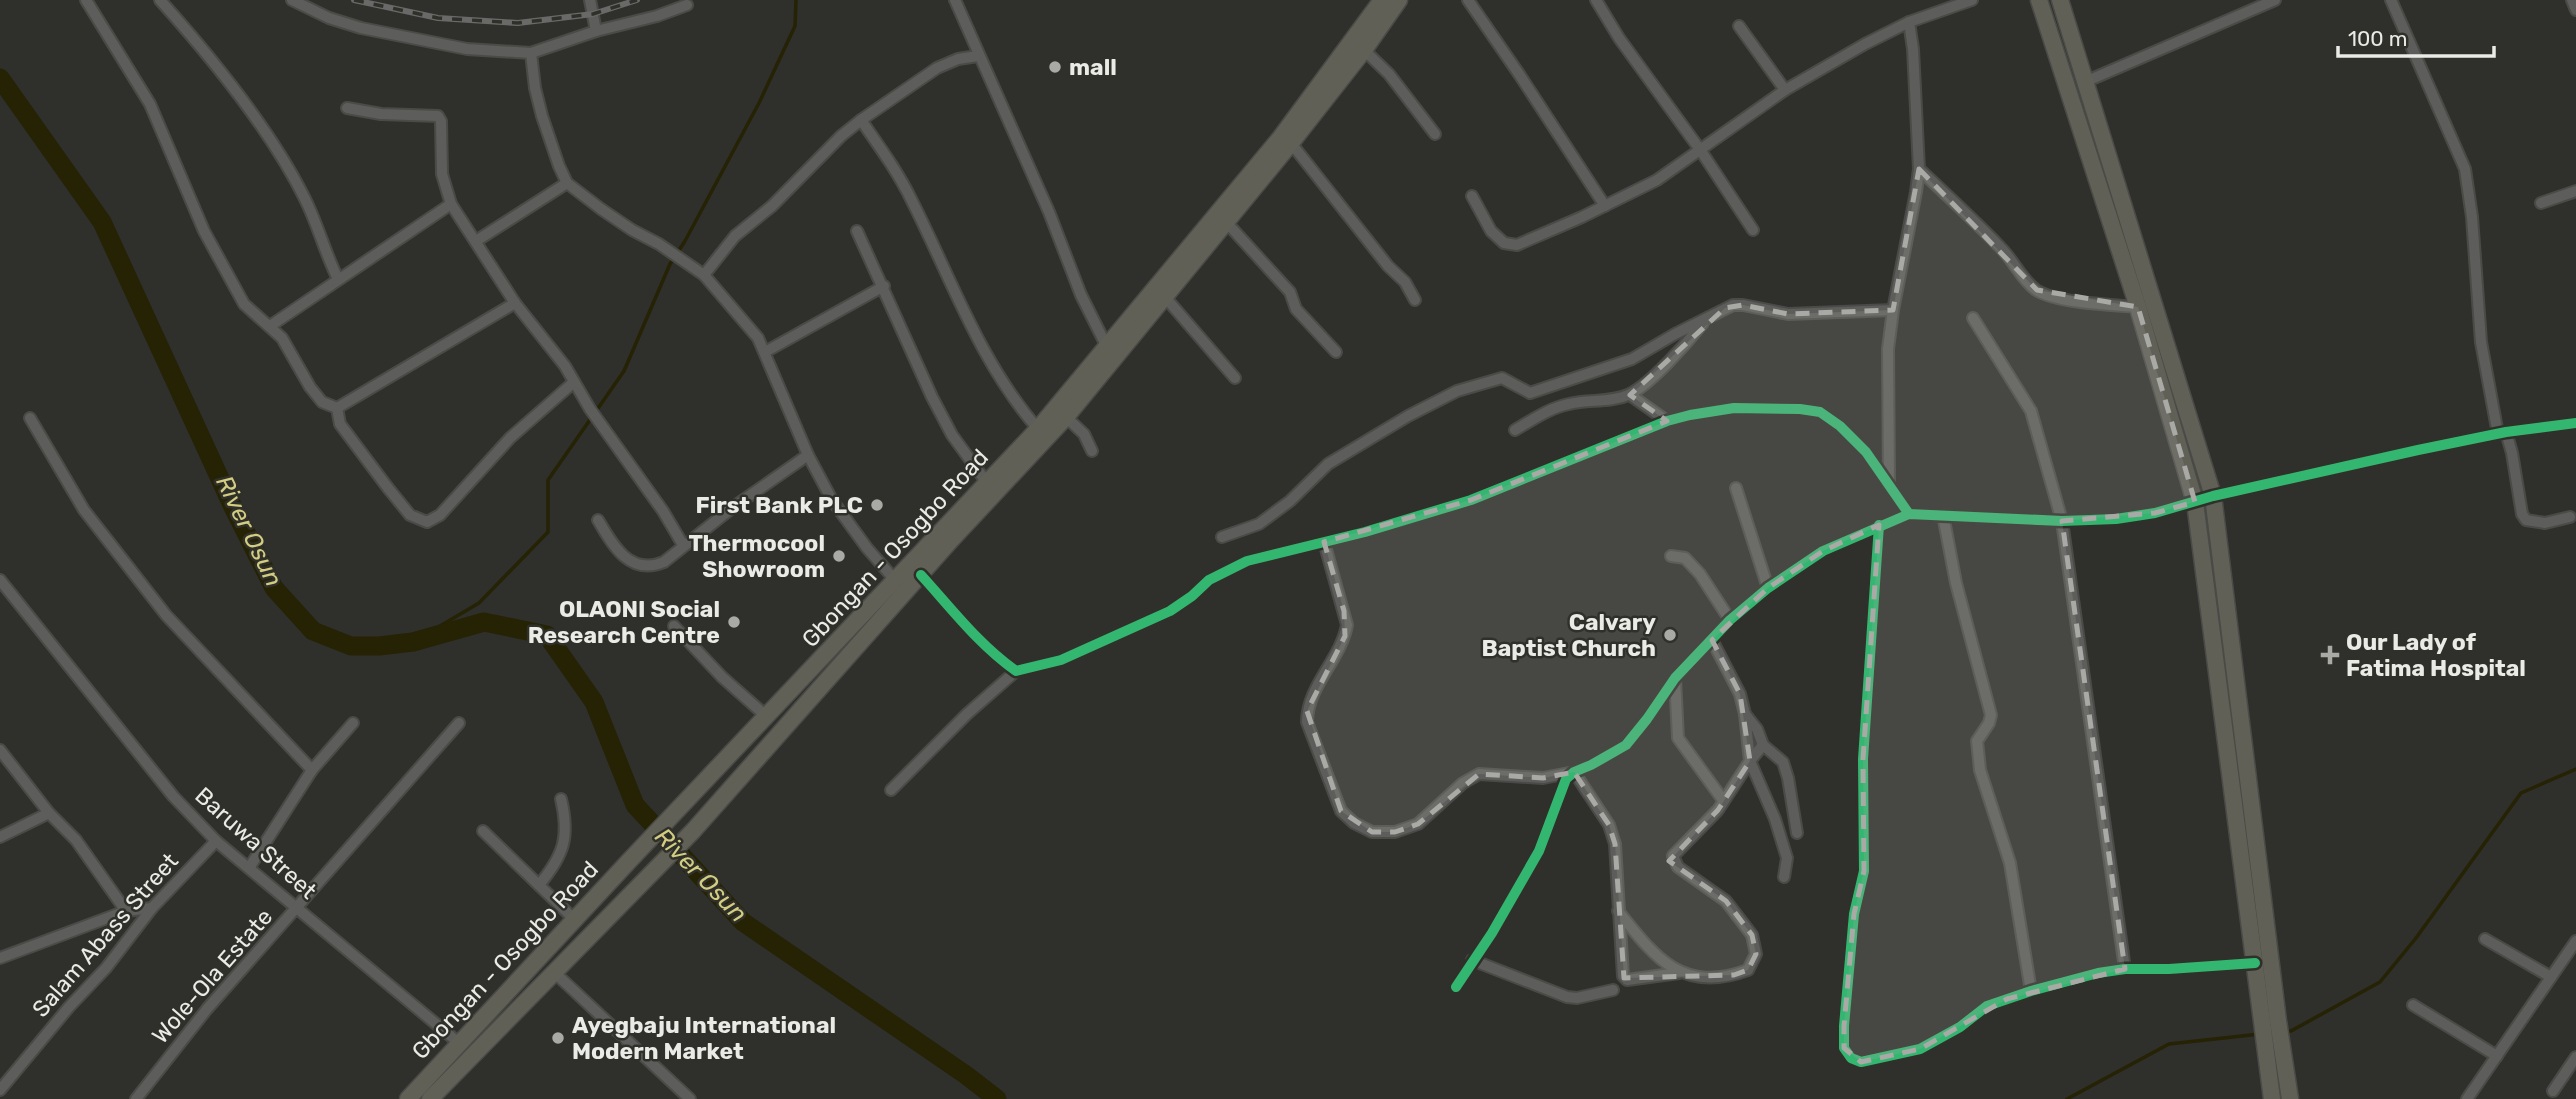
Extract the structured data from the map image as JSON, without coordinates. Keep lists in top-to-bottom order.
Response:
{
  "streets": {
    "main road": ["Gbongan - Osogbo Road"],
    "street": ["Baruwa Street", "Salam Abass Street", "Wole-Ola Estate"]
  },
  "crossings": [
    ["Gbongan - Osogbo Road", "Baruwa Street"],
    ["Baruwa Street", "Salam Abass Street"],
    ["Baruwa Street", "Wole-Ola Estate"]
  ],
  "water": ["River Osun"],
  "places": {
    "other": [
      "mall",
      "First Bank PLC",
      "Thermocool Showroom",
      "OLAONI Social Research Centre",
      "Calvary Baptist Church",
      "Ayegbaju International Modern Market"
    ],
    "health": ["Our Lady of Fatima Hospital"]
  },
  "scale_bar": "100 m"
}
